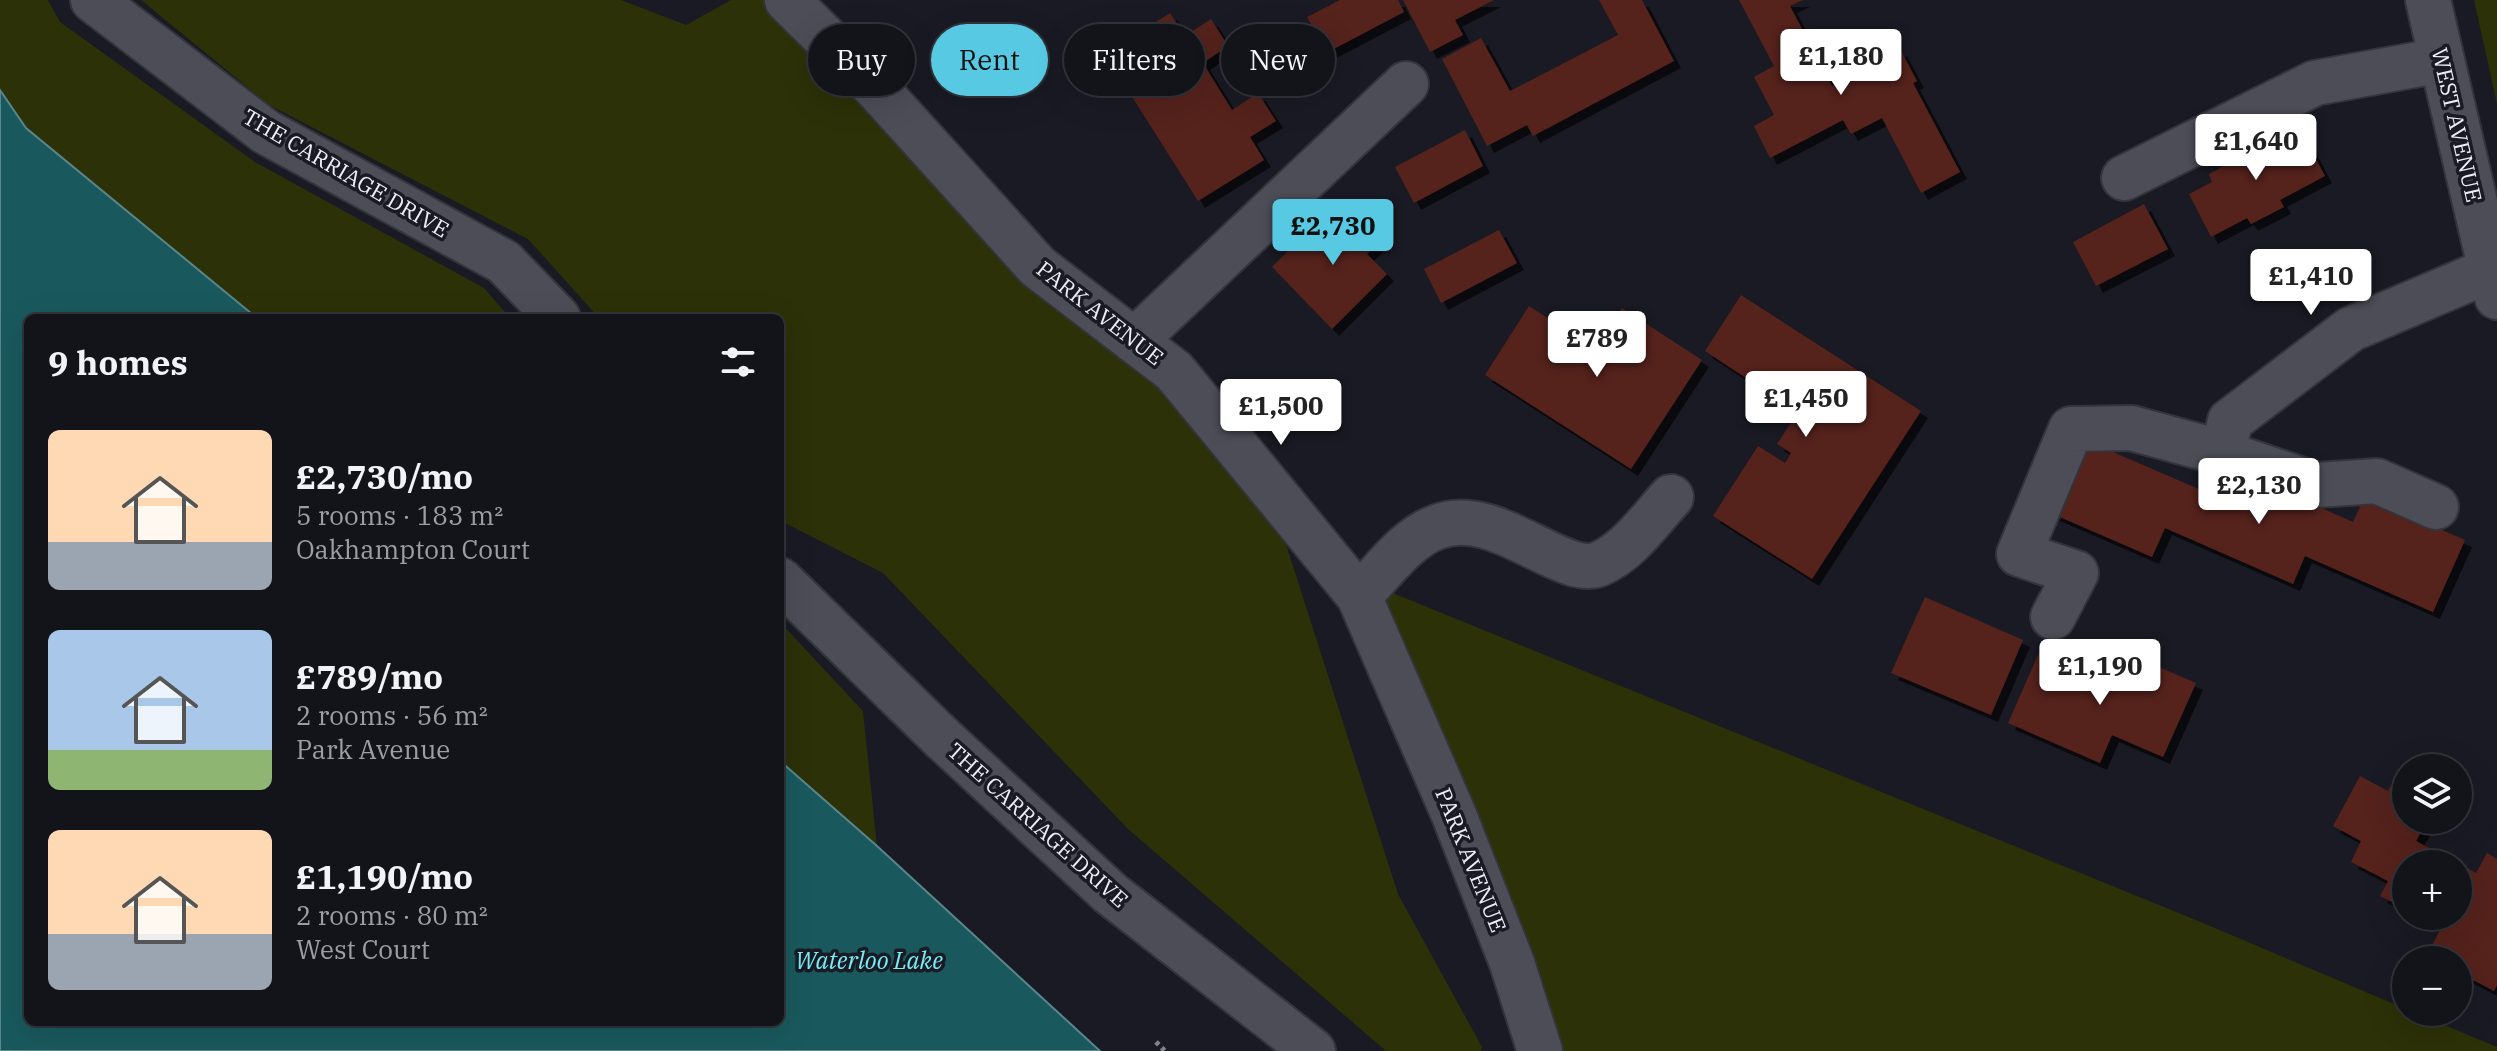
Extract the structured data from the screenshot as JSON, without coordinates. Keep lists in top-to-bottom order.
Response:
{
  "streets": {
    "street": ["WEST AVENUE", "THE CARRIAGE DRIVE", "PARK AVENUE"]
  },
  "water": ["Waterloo Lake"],
  "page": {
    "chip": [
      "Buy",
      "Rent",
      "Filters",
      "New"
    ],
    "price": [
      "£1,180",
      "£1,640",
      "£2,730",
      "£1,410",
      "£789",
      "£1,450",
      "£1,500",
      "£2,130",
      "£1,190"
    ],
    "heading": "9 homes",
    "list": [
      {
        "name": "£2,730/mo",
        "note": "5 rooms · 183 m² · Oakhampton Court"
      },
      {
        "name": "£789/mo",
        "note": "2 rooms · 56 m² · Park Avenue"
      },
      {
        "name": "£1,190/mo",
        "note": "2 rooms · 80 m² · West Court"
      }
    ],
    "map_buttons": ["+", "−"]
  }
}
